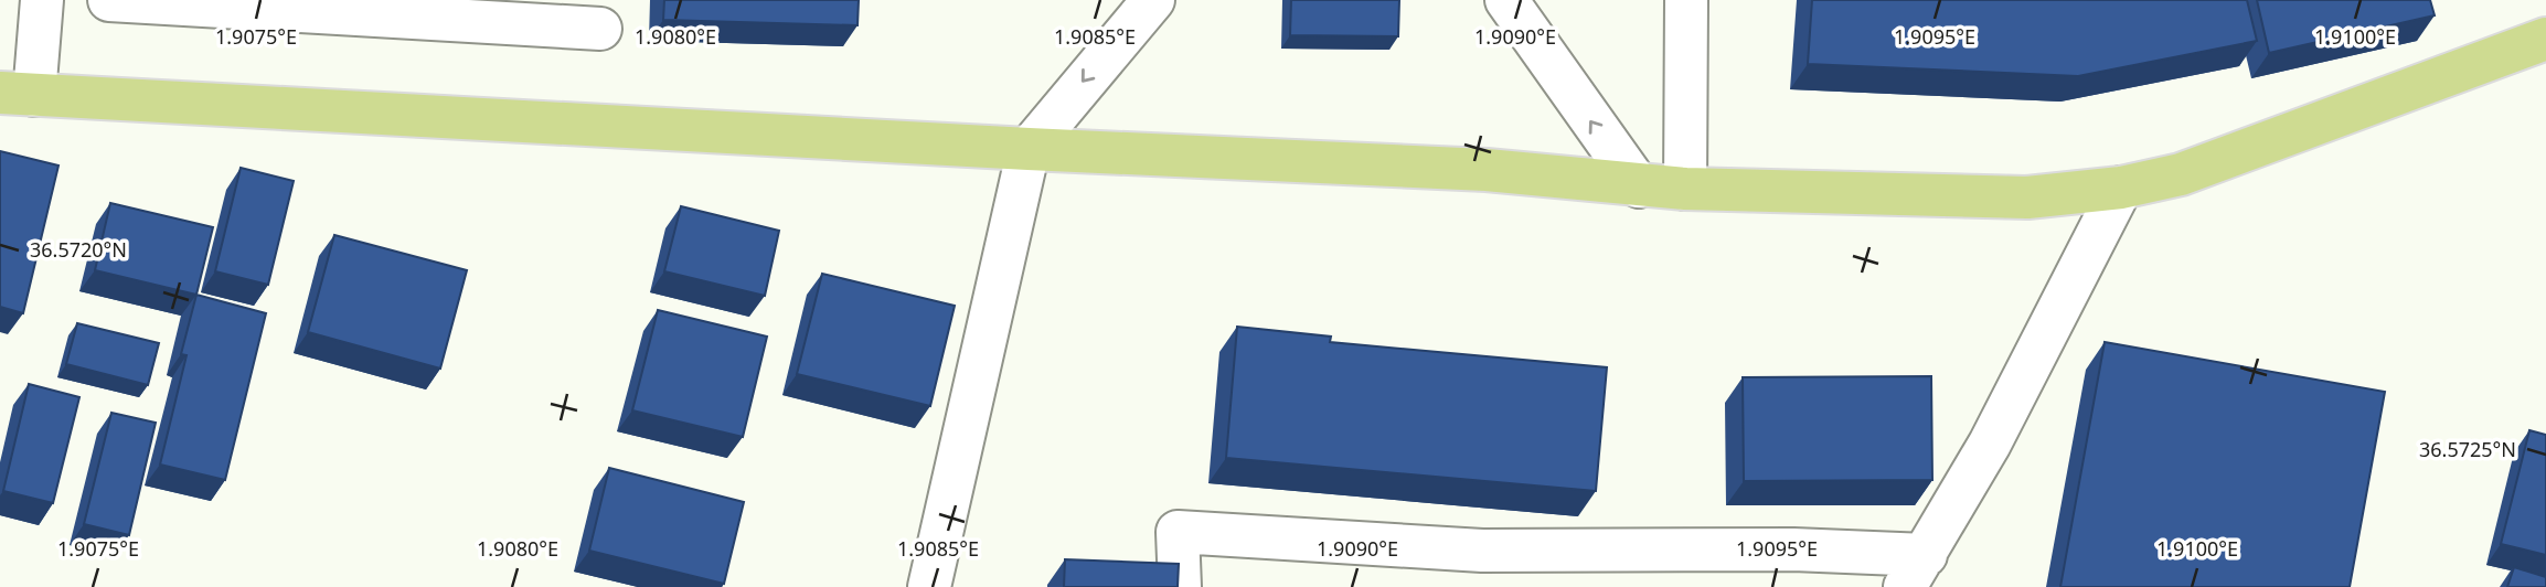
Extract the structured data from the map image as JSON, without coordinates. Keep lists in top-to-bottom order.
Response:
{
  "coordinates": [
    "1.9075°E",
    "1.9080°E",
    "1.9085°E",
    "1.9090°E",
    "1.9095°E",
    "1.9100°E",
    "36.5720°N",
    "36.5725°N"
  ]
}
